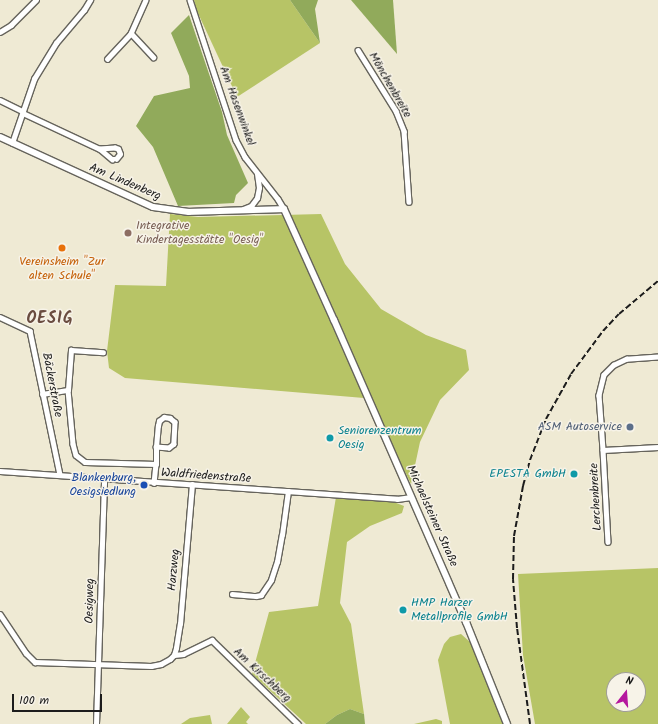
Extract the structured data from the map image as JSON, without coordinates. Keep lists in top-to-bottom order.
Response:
{
  "streets": {
    "street": [
      "Mönchenbreite",
      "Am Hasenwinkel",
      "Am Lindenberg",
      "Bäckerstraße",
      "Waldfriedenstraße",
      "Lerchenbreite",
      "Michaelsteiner Straße",
      "Harzweg",
      "Oesigweg",
      "Am Kirschberg"
    ]
  },
  "crossings": [
    ["Am Hasenwinkel", "Am Lindenberg"],
    ["Am Hasenwinkel", "Michaelsteiner Straße"],
    ["Am Lindenberg", "Michaelsteiner Straße"],
    ["Bäckerstraße", "Waldfriedenstraße"],
    ["Waldfriedenstraße", "Michaelsteiner Straße"],
    ["Waldfriedenstraße", "Harzweg"],
    ["Waldfriedenstraße", "Oesigweg"],
    ["Harzweg", "Am Kirschberg"]
  ],
  "districts": ["OESIG"],
  "places": [
    "Integrative Kindertagesstätte \"Oesig\"",
    "Vereinsheim \"Zur alten Schule\"",
    "ASM Autoservice",
    "Seniorenzentrum Oesig",
    "EPESTA GmbH",
    "Blankenburg, Oesigsiedlung",
    "HMP Harzer Metallprofile GmbH"
  ],
  "scale_bar": "100 m",
  "north": "top"
}
